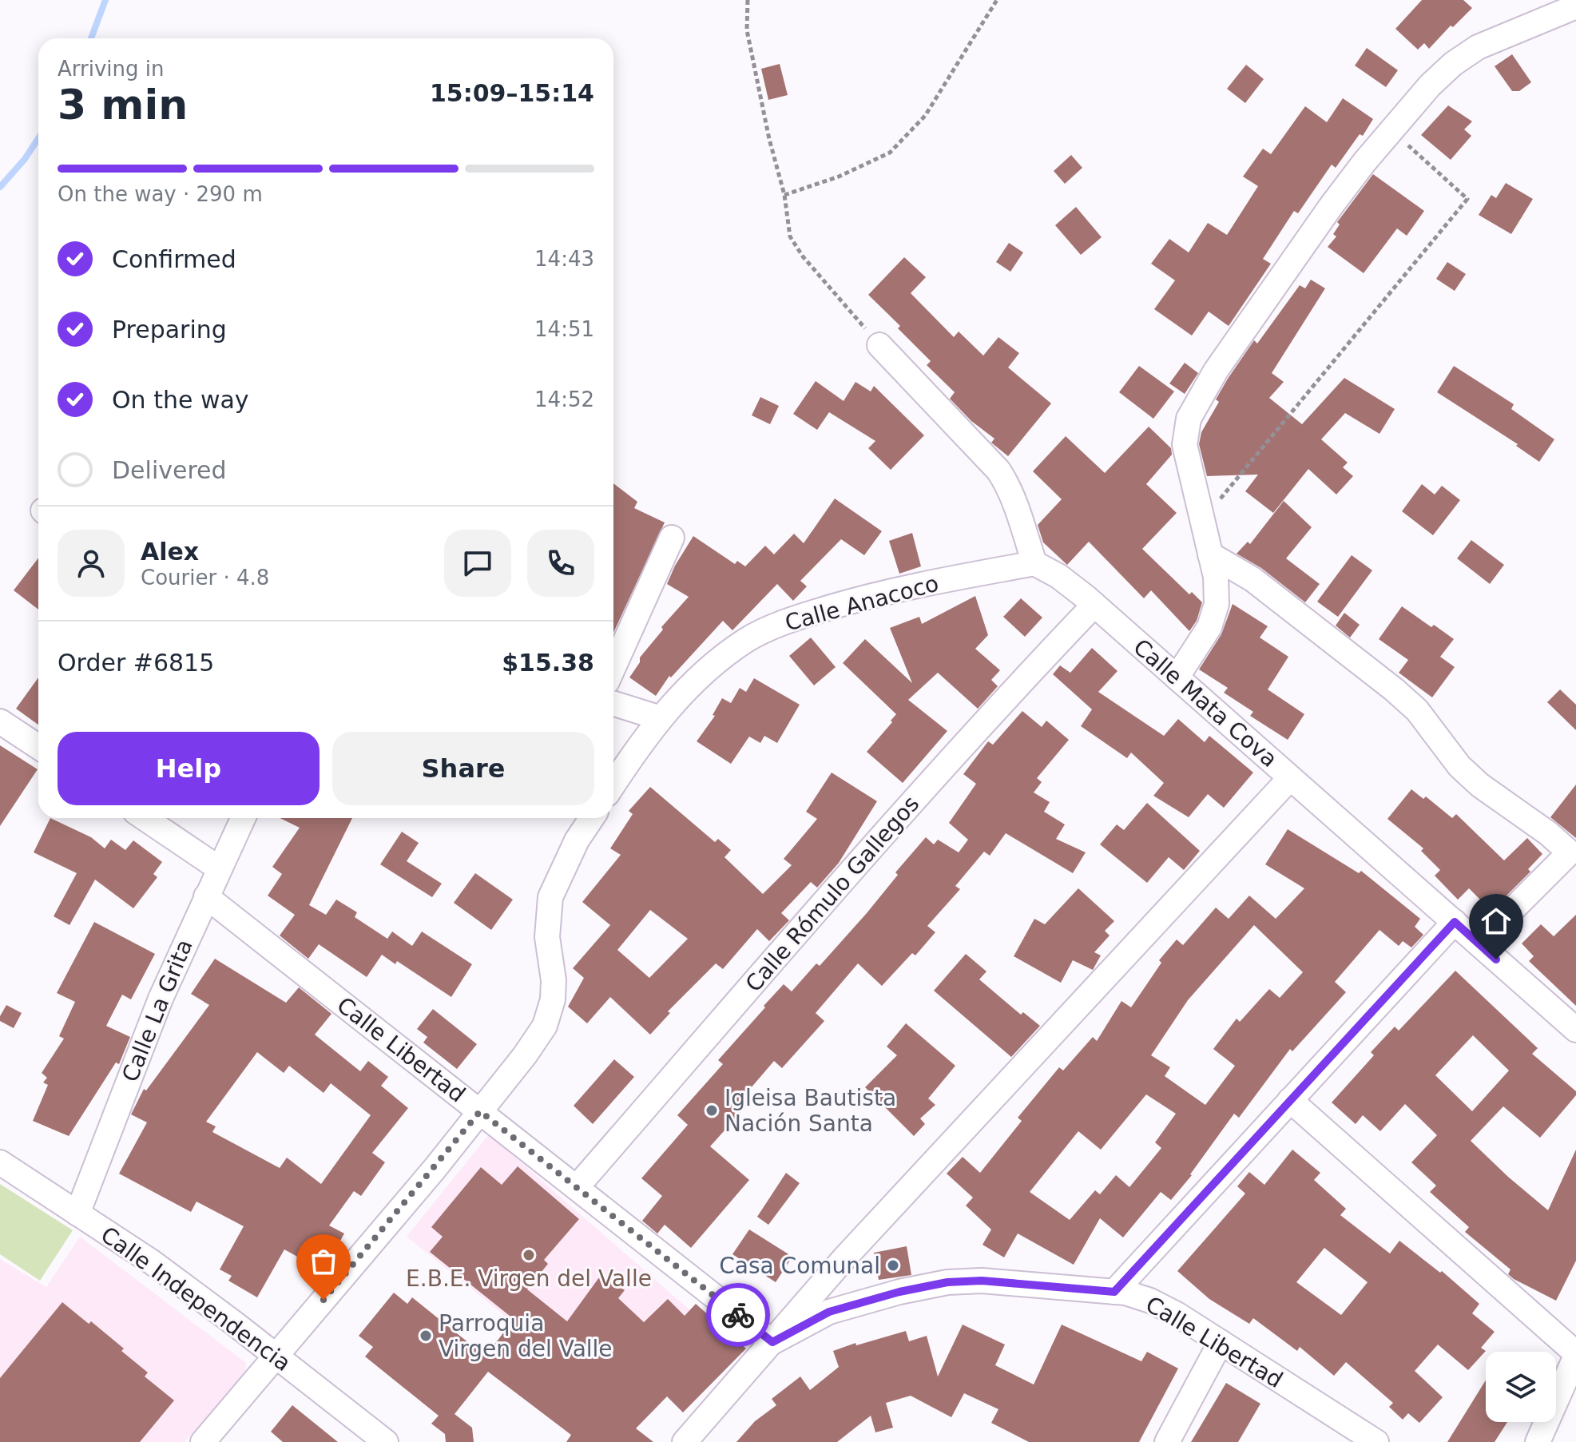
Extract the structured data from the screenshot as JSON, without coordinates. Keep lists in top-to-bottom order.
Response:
{
  "streets": {
    "street": [
      "Calle Anacoco",
      "Calle Mata Cova",
      "Calle Rómulo Gallegos",
      "Calle La Grita",
      "Calle Libertad",
      "Calle Independencia"
    ]
  },
  "crossings": [
    ["Calle Anacoco", "Calle Mata Cova"],
    ["Calle Mata Cova", "Calle Rómulo Gallegos"],
    ["Calle Rómulo Gallegos", "Calle Libertad"],
    ["Calle La Grita", "Calle Libertad"],
    ["Calle La Grita", "Calle Independencia"]
  ],
  "places": [
    "Igleisa Bautista Nación Santa",
    "E.B.E. Virgen del Valle",
    "Casa Comunal",
    "Parroquia Virgen del Valle"
  ],
  "page": {
    "heading": ["3 min", "Arriving in", "15:09–15:14"],
    "panel": [
      "Alex",
      "Courier · 4.8",
      "Order #6815",
      "$15.38"
    ],
    "bar": "On the way · 290 m",
    "list": [
      ["Confirmed", "14:43"],
      ["Preparing", "14:51"],
      ["On the way", "14:52"],
      "Delivered"
    ],
    "buttons": ["Help", "Share"]
  }
}
